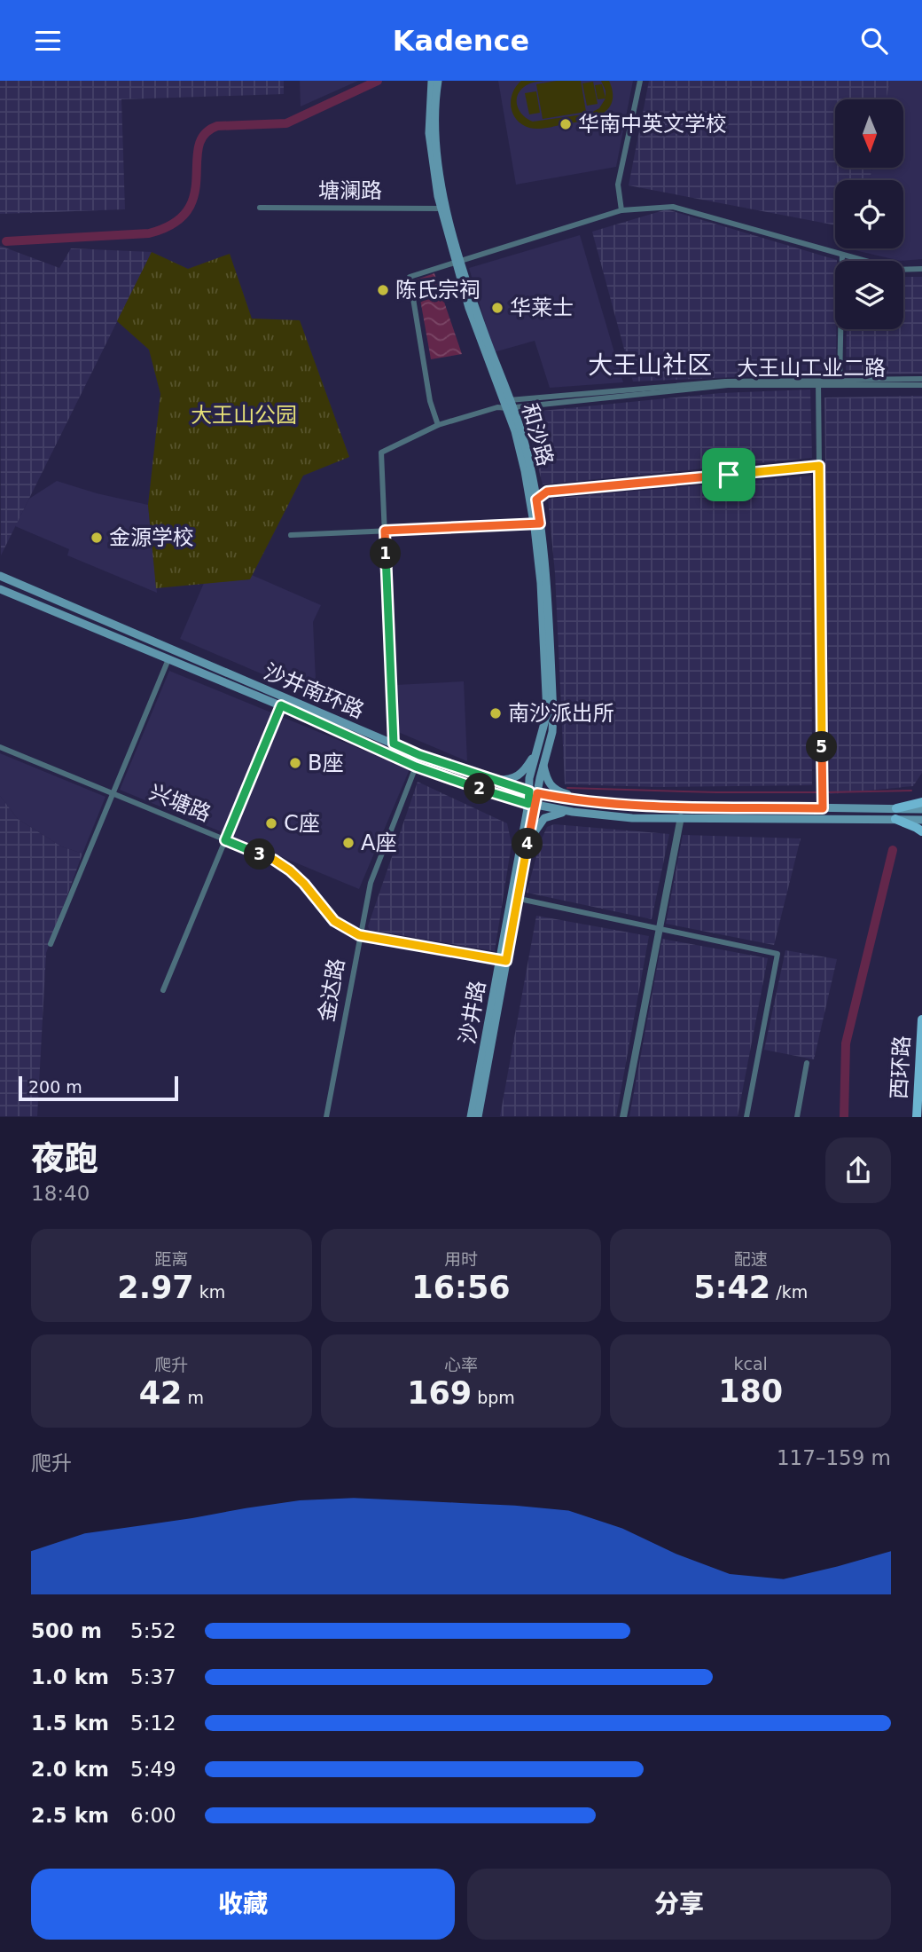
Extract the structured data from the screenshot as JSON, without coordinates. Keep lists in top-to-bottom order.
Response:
{
  "streets": {
    "main road": [
      "和沙路",
      "沙井南环路",
      "沙井路",
      "西环路"
    ],
    "street": [
      "塘澜路",
      "大王山工业二路",
      "兴塘路",
      "金达路"
    ]
  },
  "crossings": [
    ["塘澜路", "和沙路"],
    ["大王山工业二路", "和沙路"],
    ["和沙路", "沙井南环路"],
    ["和沙路", "沙井路"],
    ["沙井南环路", "金达路"],
    ["沙井南环路", "沙井路"],
    ["兴塘路", "金达路"],
    ["兴塘路", "沙井路"]
  ],
  "districts": ["大王山社区"],
  "parks": ["大王山公园"],
  "places": [
    "华南中英文学校",
    "陈氏宗祠",
    "华莱士",
    "金源学校",
    "南沙派出所",
    "B座",
    "C座",
    "A座"
  ],
  "scale_bar": "200 m",
  "north": "bottom",
  "page": {
    "header": "Kadence",
    "pins": [
      "1",
      "5",
      "2",
      "4",
      "3"
    ],
    "scale": "200 m",
    "heading": ["夜跑", "18:40"],
    "stats": [
      ["距离", "2.97 km"],
      ["用时", "16:56"],
      ["配速", "5:42 /km"],
      ["爬升", "42 m"],
      ["心率", "169 bpm"],
      ["kcal", "180"]
    ],
    "chart": ["爬升", "117–159 m"],
    "list": [
      {
        "name": "500 m",
        "note": "5:52"
      },
      {
        "name": "1.0 km",
        "note": "5:37"
      },
      {
        "name": "1.5 km",
        "note": "5:12"
      },
      {
        "name": "2.0 km",
        "note": "5:49"
      },
      {
        "name": "2.5 km",
        "note": "6:00"
      }
    ],
    "buttons": ["收藏", "分享"]
  }
}
